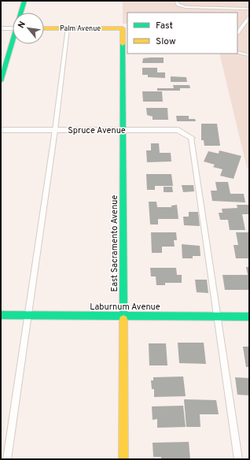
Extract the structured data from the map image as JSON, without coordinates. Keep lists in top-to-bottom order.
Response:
{
  "streets": {
    "street": [
      "Palm Avenue",
      "Spruce Avenue",
      "East Sacramento Avenue",
      "Laburnum Avenue"
    ]
  },
  "crossings": [
    ["Palm Avenue", "East Sacramento Avenue"],
    ["Spruce Avenue", "East Sacramento Avenue"],
    ["East Sacramento Avenue", "Laburnum Avenue"]
  ],
  "legend": ["Fast", "Slow"],
  "north": "top left"
}
